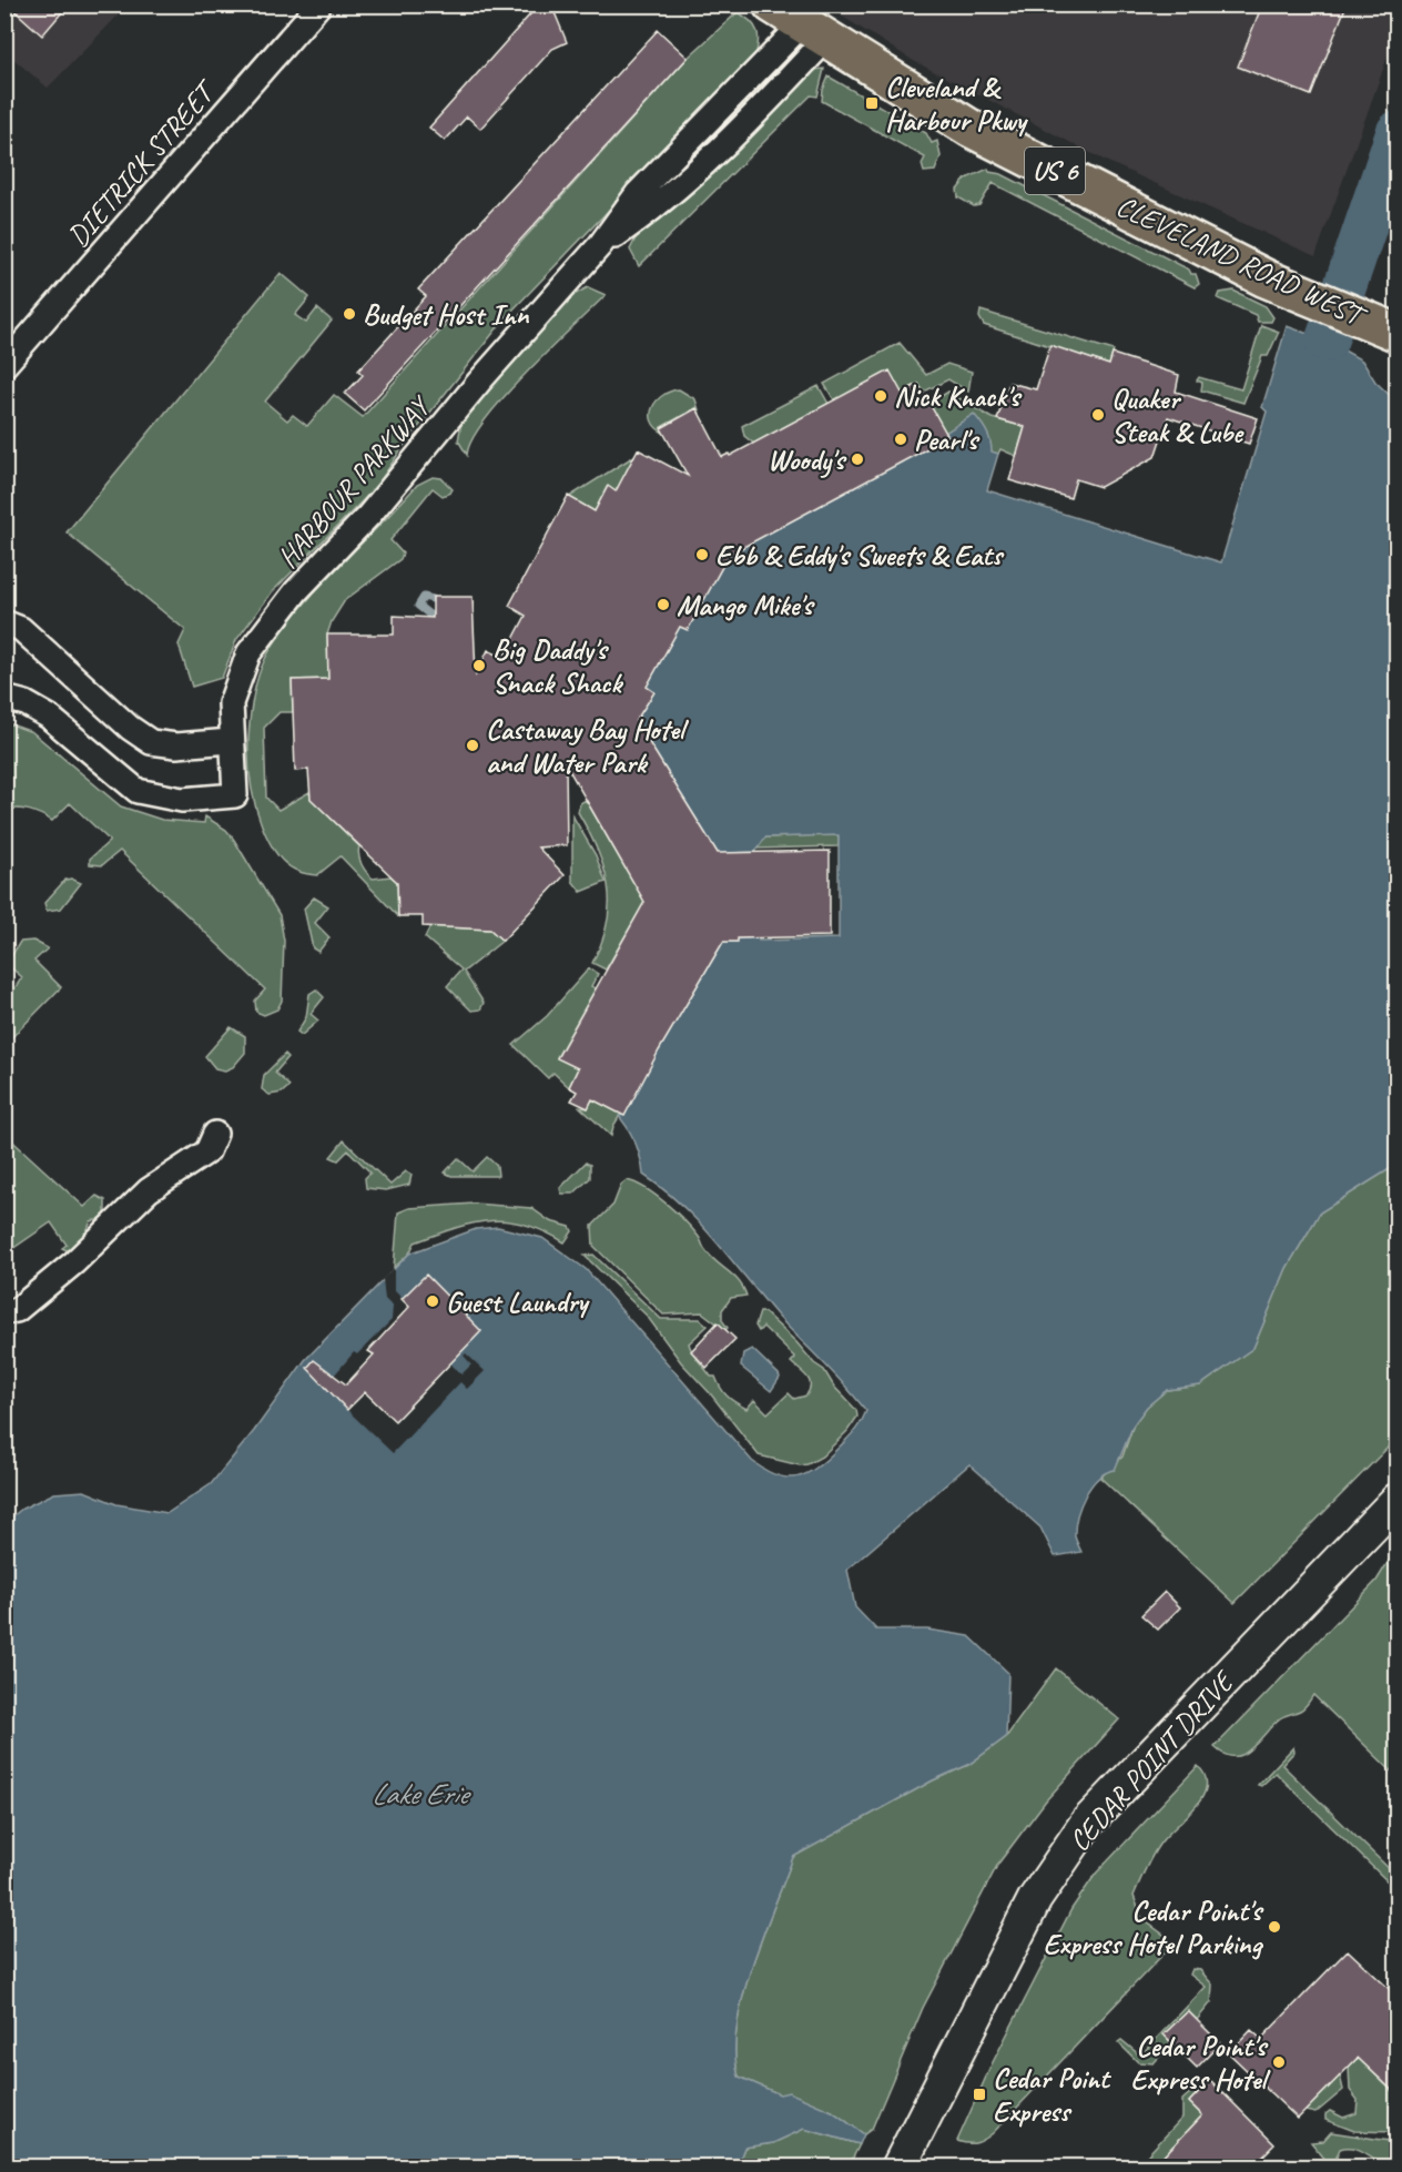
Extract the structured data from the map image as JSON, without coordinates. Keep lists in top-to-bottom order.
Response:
{
  "streets": {
    "main road": ["US 6", "CLEVELAND ROAD WEST", "CEDAR POINT DRIVE"],
    "street": ["DIETRICK STREET", "HARBOUR PARKWAY"]
  },
  "crossings": [
    ["CLEVELAND ROAD WEST", "HARBOUR PARKWAY"]
  ],
  "water": ["Lake Erie"],
  "places": {
    "transit": ["Cleveland & Harbour Pkwy", "Cedar Point Express"],
    "other": [
      "Budget Host Inn",
      "Nick Knack's",
      "Quaker Steak & Lube",
      "Pearl's",
      "Woody's",
      "Ebb & Eddy's Sweets & Eats",
      "Mango Mike's",
      "Big Daddy's Snack Shack",
      "Castaway Bay Hotel and Water Park",
      "Guest Laundry",
      "Cedar Point's Express Hotel Parking",
      "Cedar Point's Express Hotel"
    ]
  }
}
